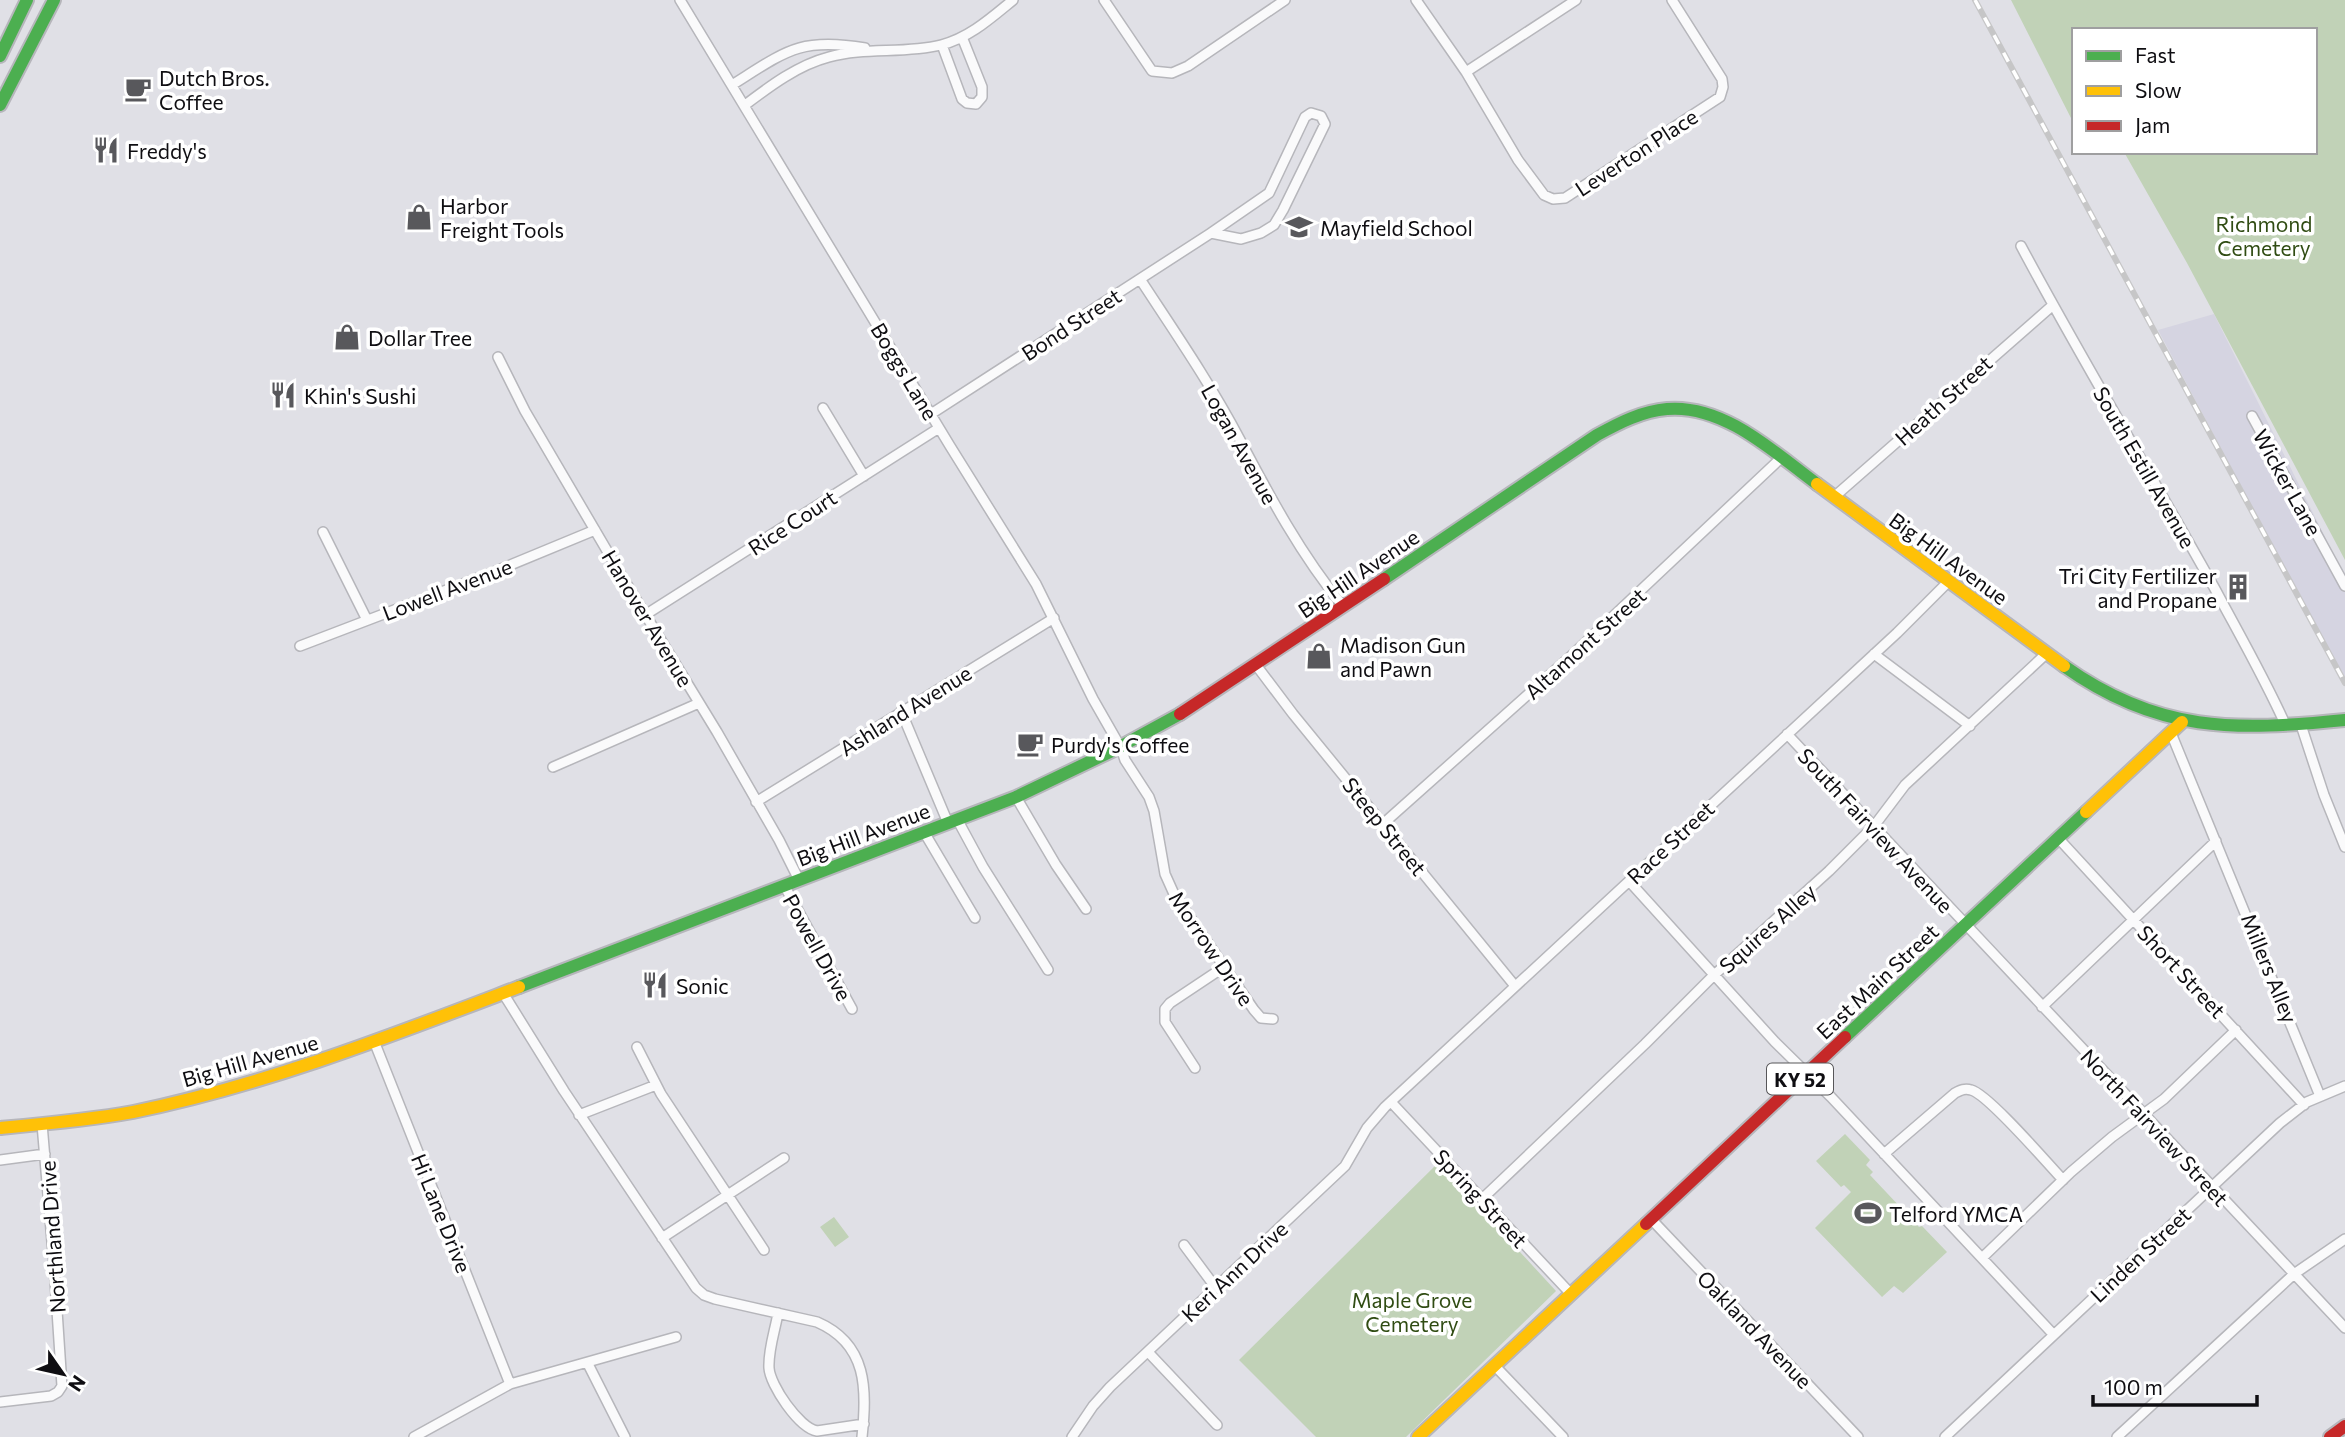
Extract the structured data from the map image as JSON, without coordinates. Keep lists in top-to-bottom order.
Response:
{
  "streets": {
    "main road": ["Big Hill Avenue", "East Main Street", "KY 52"],
    "street": [
      "Leverton Place",
      "Bond Street",
      "Boggs Lane",
      "Heath Street",
      "Logan Avenue",
      "South Estill Avenue",
      "Wicker Lane",
      "Rice Court",
      "Lowell Avenue",
      "Hanover Avenue",
      "Altamont Street",
      "Ashland Avenue",
      "Steep Street",
      "South Fairview Avenue",
      "Race Street",
      "Squires Alley",
      "Powell Drive",
      "Morrow Drive",
      "Millers Alley",
      "Short Street",
      "North Fairview Street",
      "Spring Street",
      "Hi Lane Drive",
      "Northland Drive",
      "Linden Street",
      "Keri Ann Drive",
      "Oakland Avenue"
    ]
  },
  "crossings": [
    ["Bond Street", "Boggs Lane"],
    ["Bond Street", "Logan Avenue"],
    ["Boggs Lane", "Rice Court"],
    ["Boggs Lane", "Big Hill Avenue"],
    ["Boggs Lane", "Ashland Avenue"],
    ["Boggs Lane", "Morrow Drive"],
    ["Heath Street", "South Estill Avenue"],
    ["Heath Street", "Big Hill Avenue"],
    ["Logan Avenue", "Big Hill Avenue"],
    ["Rice Court", "Hanover Avenue"],
    ["Big Hill Avenue", "Hanover Avenue"],
    ["Big Hill Avenue", "Altamont Street"],
    ["Big Hill Avenue", "Steep Street"],
    ["Big Hill Avenue", "Race Street"],
    ["Big Hill Avenue", "Squires Alley"],
    ["Big Hill Avenue", "Powell Drive"],
    ["Big Hill Avenue", "Morrow Drive"],
    ["Big Hill Avenue", "East Main Street"],
    ["Big Hill Avenue", "Hi Lane Drive"],
    ["Big Hill Avenue", "Northland Drive"],
    ["Lowell Avenue", "Hanover Avenue"],
    ["Hanover Avenue", "Ashland Avenue"],
    ["Altamont Street", "Steep Street"],
    ["Steep Street", "Race Street"],
    ["South Fairview Avenue", "Race Street"],
    ["South Fairview Avenue", "Squires Alley"],
    ["South Fairview Avenue", "East Main Street"],
    ["South Fairview Avenue", "North Fairview Street"],
    ["Race Street", "Spring Street"],
    ["Race Street", "Keri Ann Drive"],
    ["Squires Alley", "Spring Street"],
    ["Millers Alley", "East Main Street"],
    ["Millers Alley", "Linden Street"],
    ["Short Street", "East Main Street"],
    ["Short Street", "Linden Street"],
    ["East Main Street", "North Fairview Street"],
    ["East Main Street", "Spring Street"],
    ["East Main Street", "Oakland Avenue"],
    ["North Fairview Street", "Linden Street"],
    ["Spring Street", "Keri Ann Drive"]
  ],
  "parks": ["Richmond Cemetery", "Maple Grove Cemetery"],
  "places": {
    "cafe": ["Dutch Bros. Coffee", "Purdy's Coffee"],
    "restaurant": ["Freddy's", "Khin's Sushi", "Sonic"],
    "shop": ["Harbor Freight Tools", "Dollar Tree", "Madison Gun and Pawn"],
    "school or university": ["Mayfield School"],
    "building": ["Tri City Fertilizer and Propane"],
    "sports": ["Telford YMCA"]
  },
  "legend": ["Fast", "Slow", "Jam"],
  "scale_bar": "100 m",
  "north": "bottom right"
}
